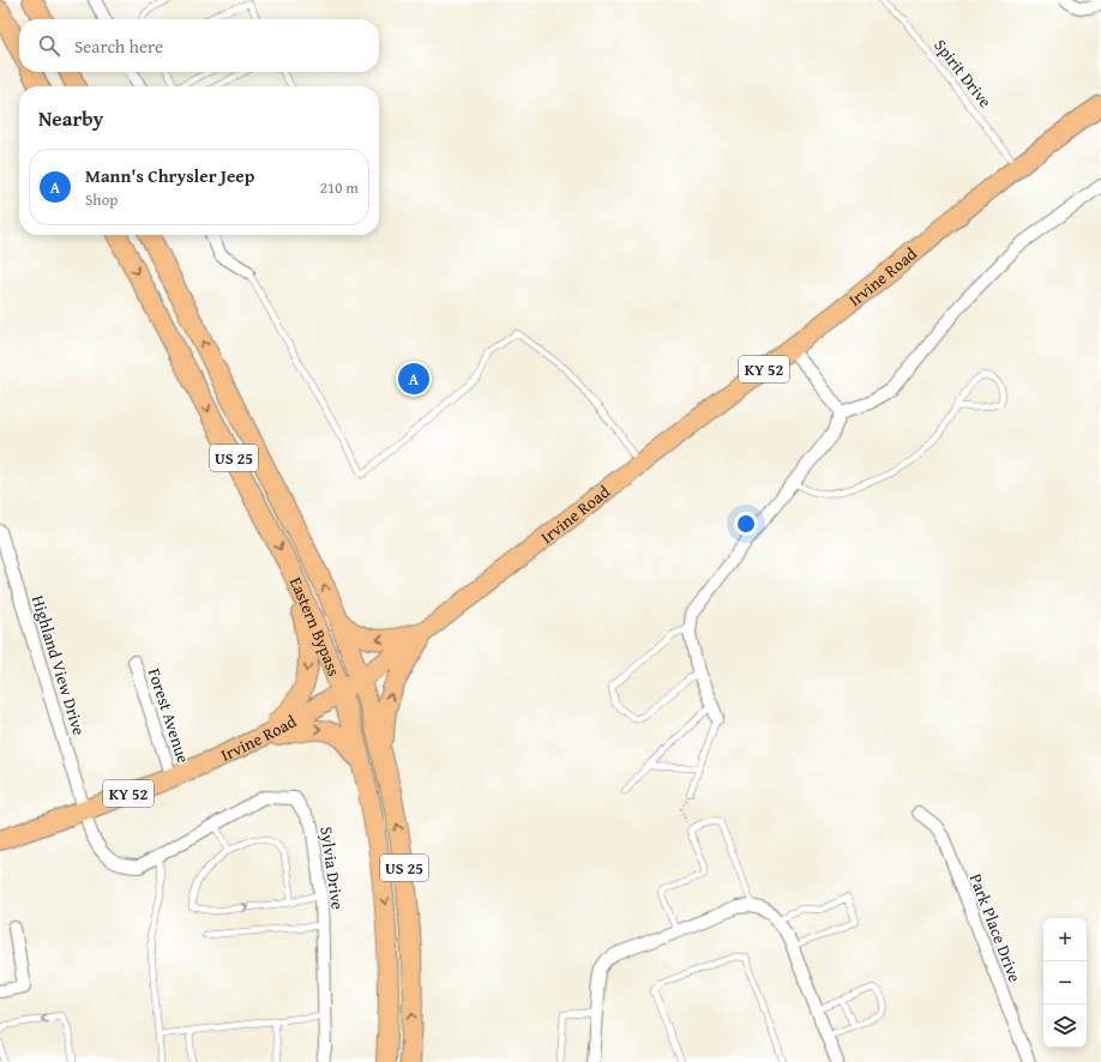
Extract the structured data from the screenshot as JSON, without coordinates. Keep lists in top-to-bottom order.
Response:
{
  "streets": {
    "main road": [
      "Irvine Road",
      "KY 52",
      "US 25",
      "Eastern Bypass"
    ],
    "street": [
      "Highland View Drive",
      "Forest Avenue",
      "Sylvia Drive",
      "Park Place Drive"
    ],
    "lane": ["Spirit Drive"]
  },
  "crossings": [
    ["Spirit Drive", "Irvine Road"],
    ["Irvine Road", "Eastern Bypass"],
    ["Irvine Road", "Highland View Drive"],
    ["Irvine Road", "Forest Avenue"],
    ["Irvine Road", "Sylvia Drive"],
    ["Highland View Drive", "Sylvia Drive"]
  ],
  "page": {
    "search": "Search here",
    "heading": "Nearby",
    "list": [
      {
        "mark": "A",
        "name": "Mann's Chrysler Jeep",
        "note": "Shop",
        "value": "210 m"
      }
    ],
    "pins": "A",
    "map_buttons": ["+", "−"]
  }
}
